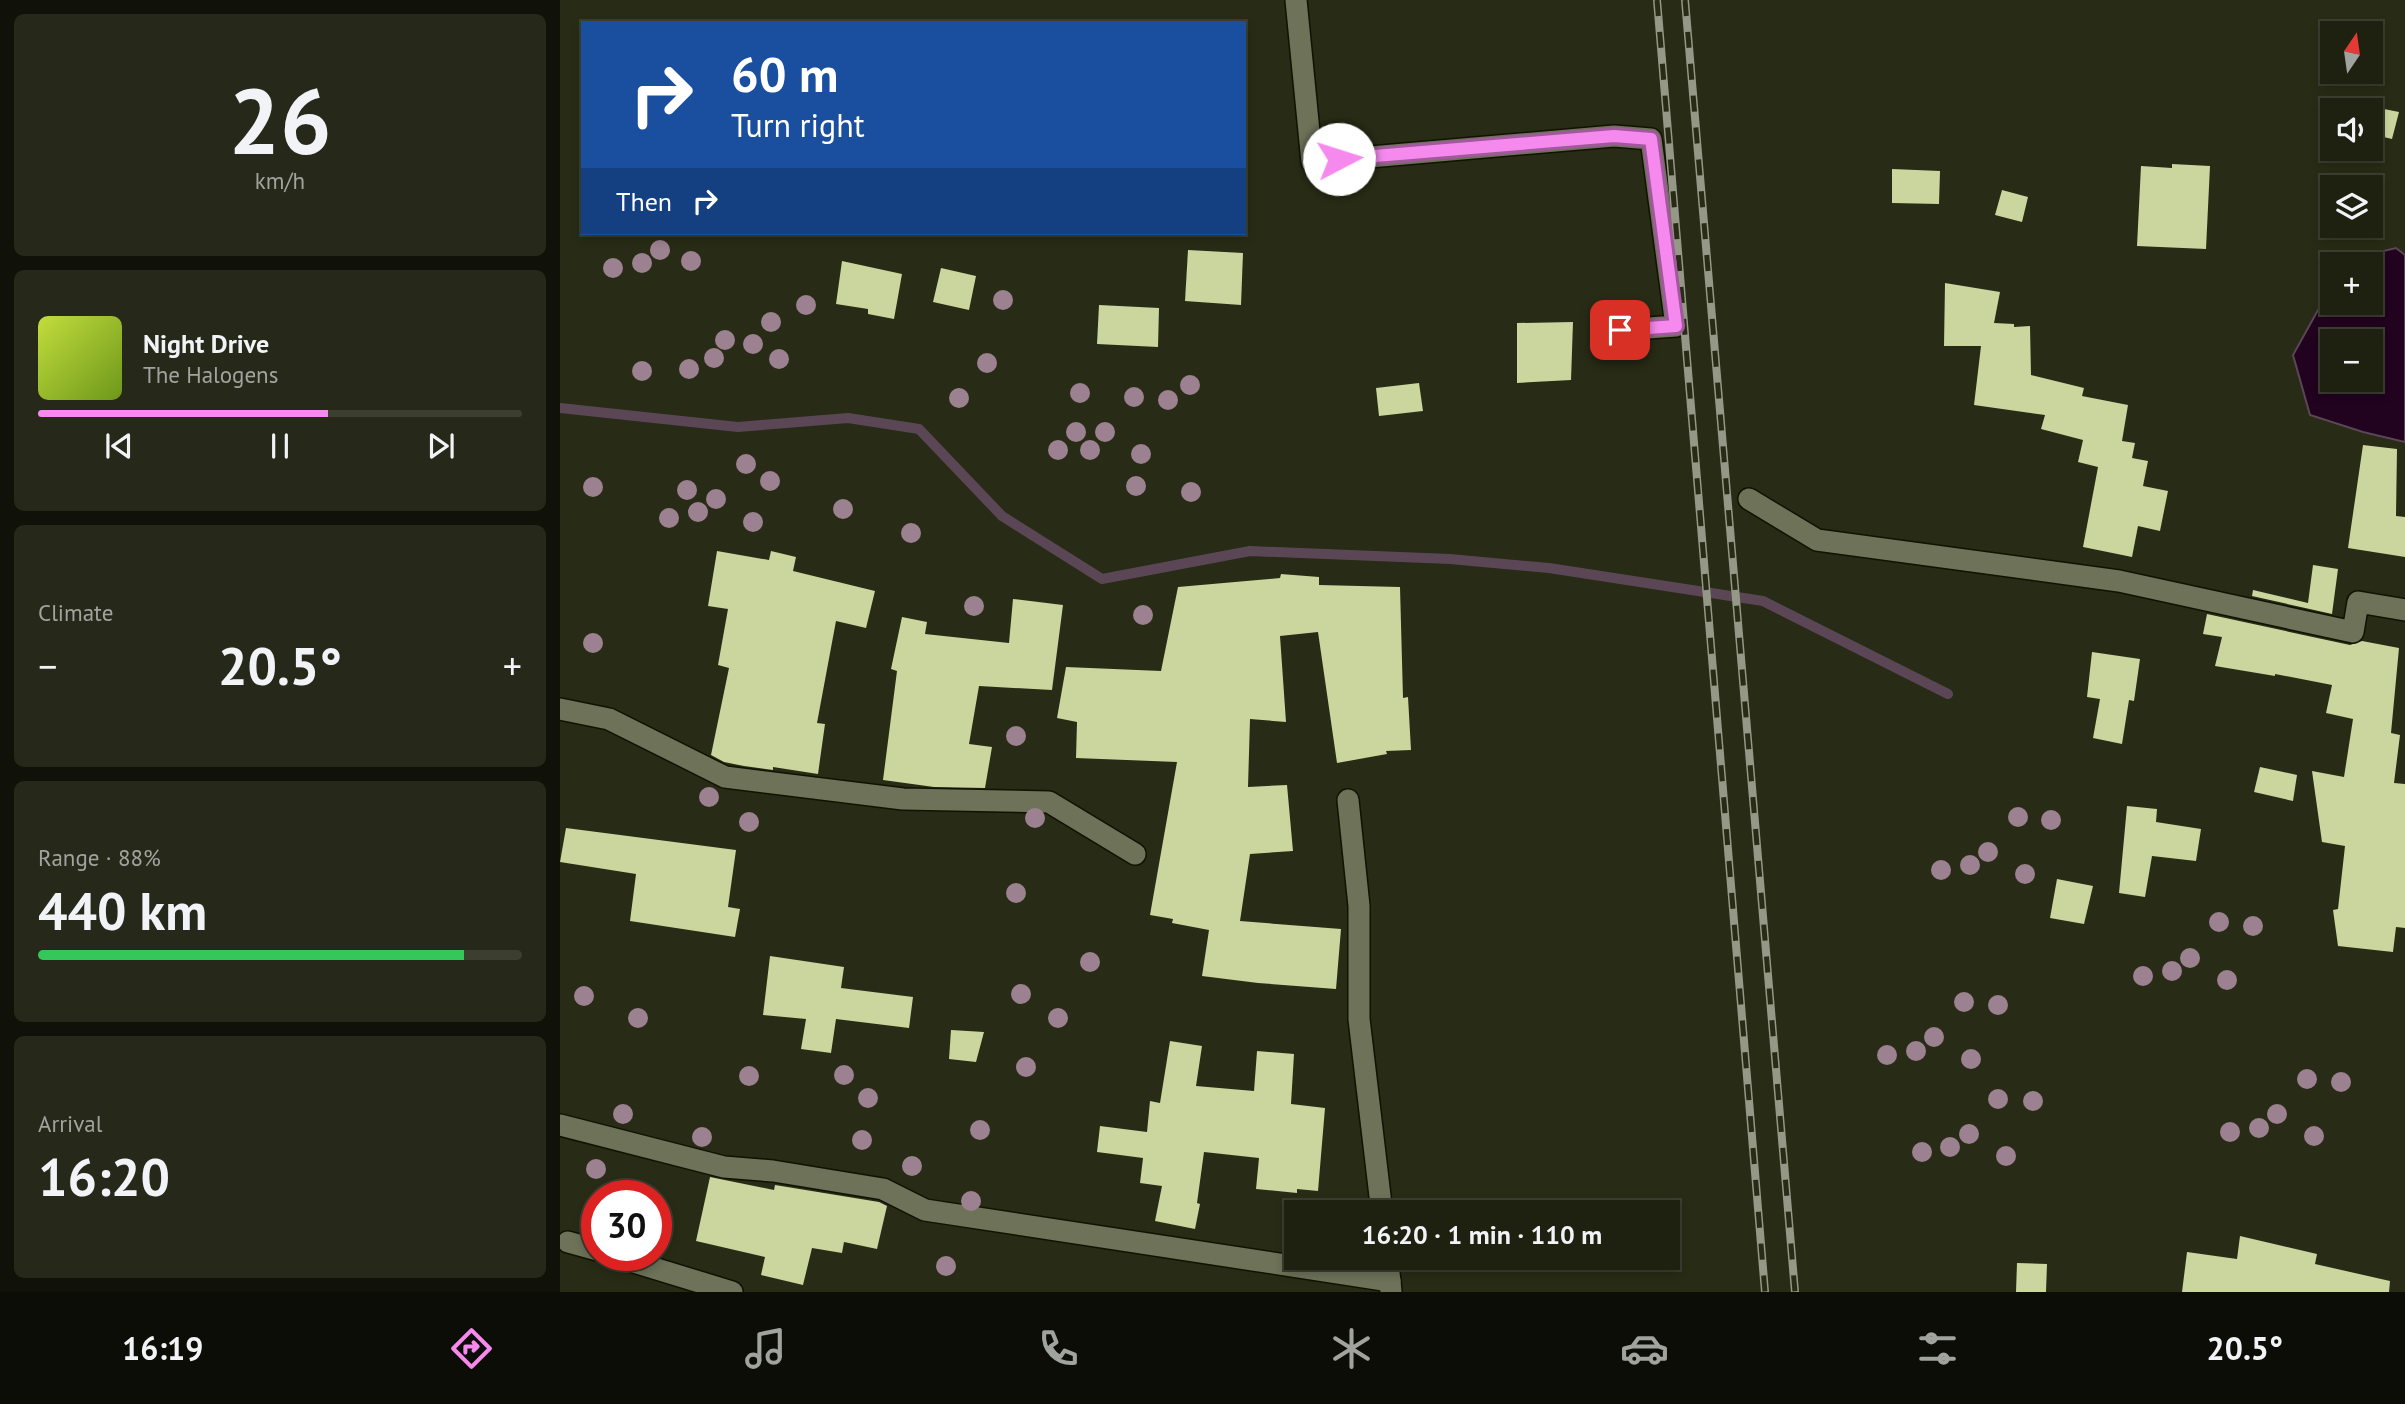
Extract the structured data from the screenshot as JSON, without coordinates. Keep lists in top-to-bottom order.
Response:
{
  "north": "top",
  "page": {
    "tile": [
      ["26", "km/h"],
      "Climate",
      ["Range · 88%", "440 km"],
      ["Arrival", "16:20"]
    ],
    "map_buttons": ["+", "−"],
    "turn": ["60 m", "Turn right"],
    "then": "Then",
    "song": ["Night Drive", "The Halogens"],
    "heat": ["−", "20.5°", "+"],
    "limit": "30",
    "trip": "16:20 · 1 min · 110 m",
    "tabs": ["16:19", "20.5°"]
  }
}
